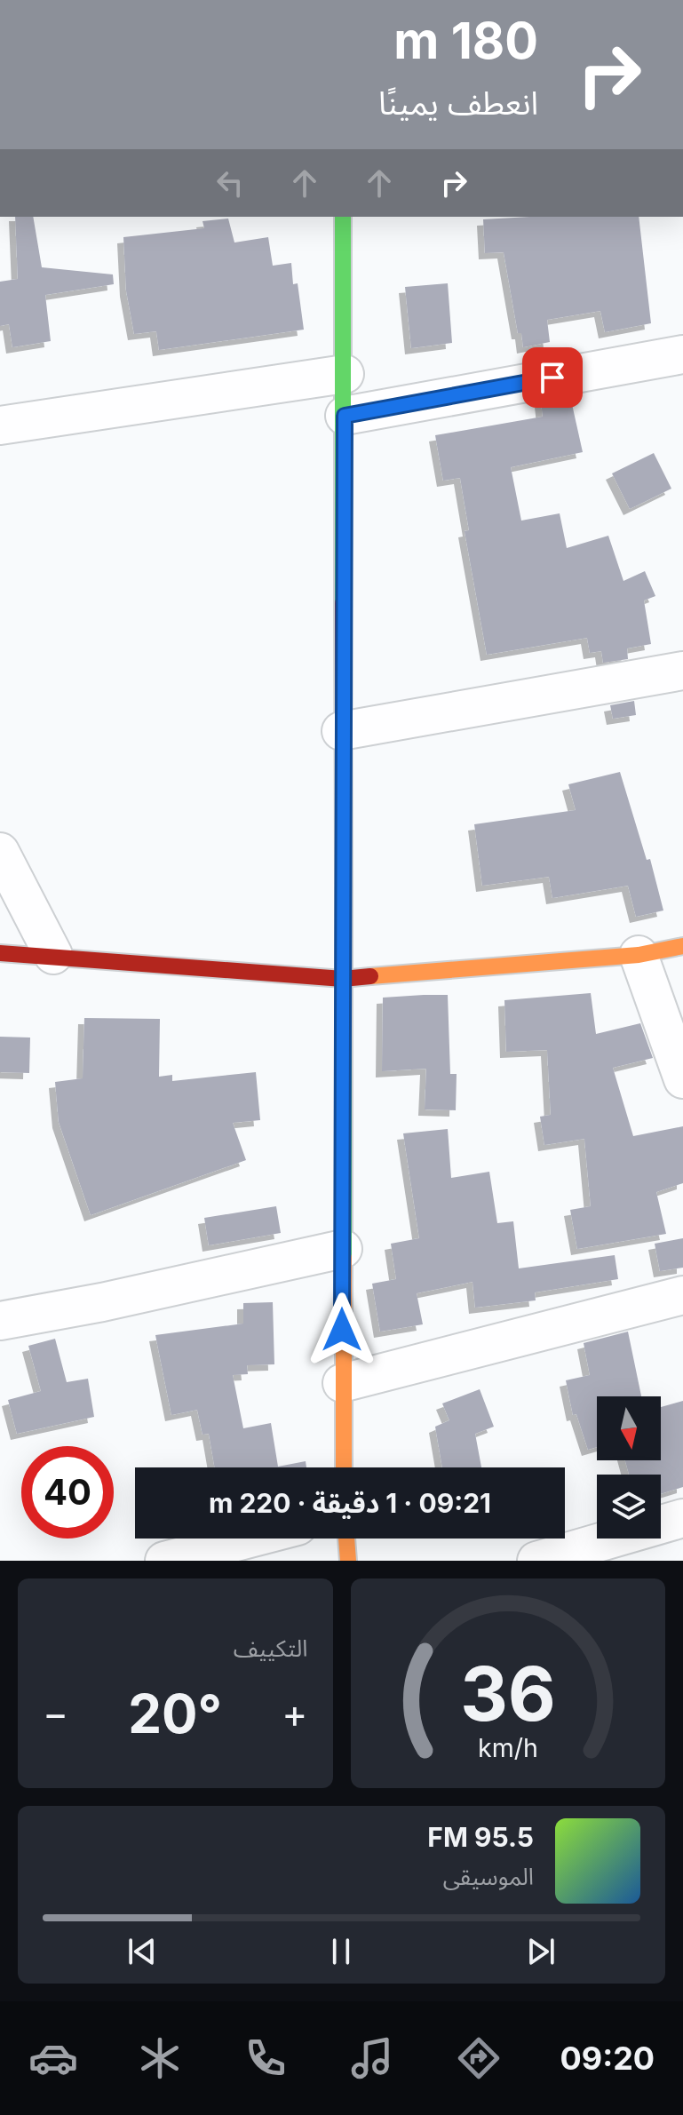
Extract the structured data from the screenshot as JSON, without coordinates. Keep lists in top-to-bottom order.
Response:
{
  "north": "bottom",
  "page": {
    "turn": ["180 m", "انعطف يمينًا"],
    "limit": "40",
    "trip": "09:21 · 1 دقيقة · 220 m",
    "tile": "التكييف",
    "heat": ["−", "20°", "+"],
    "song": ["95.5 FM", "الموسيقى"],
    "tabs": "09:20",
    "gauge": ["36", "km/h"]
  }
}
